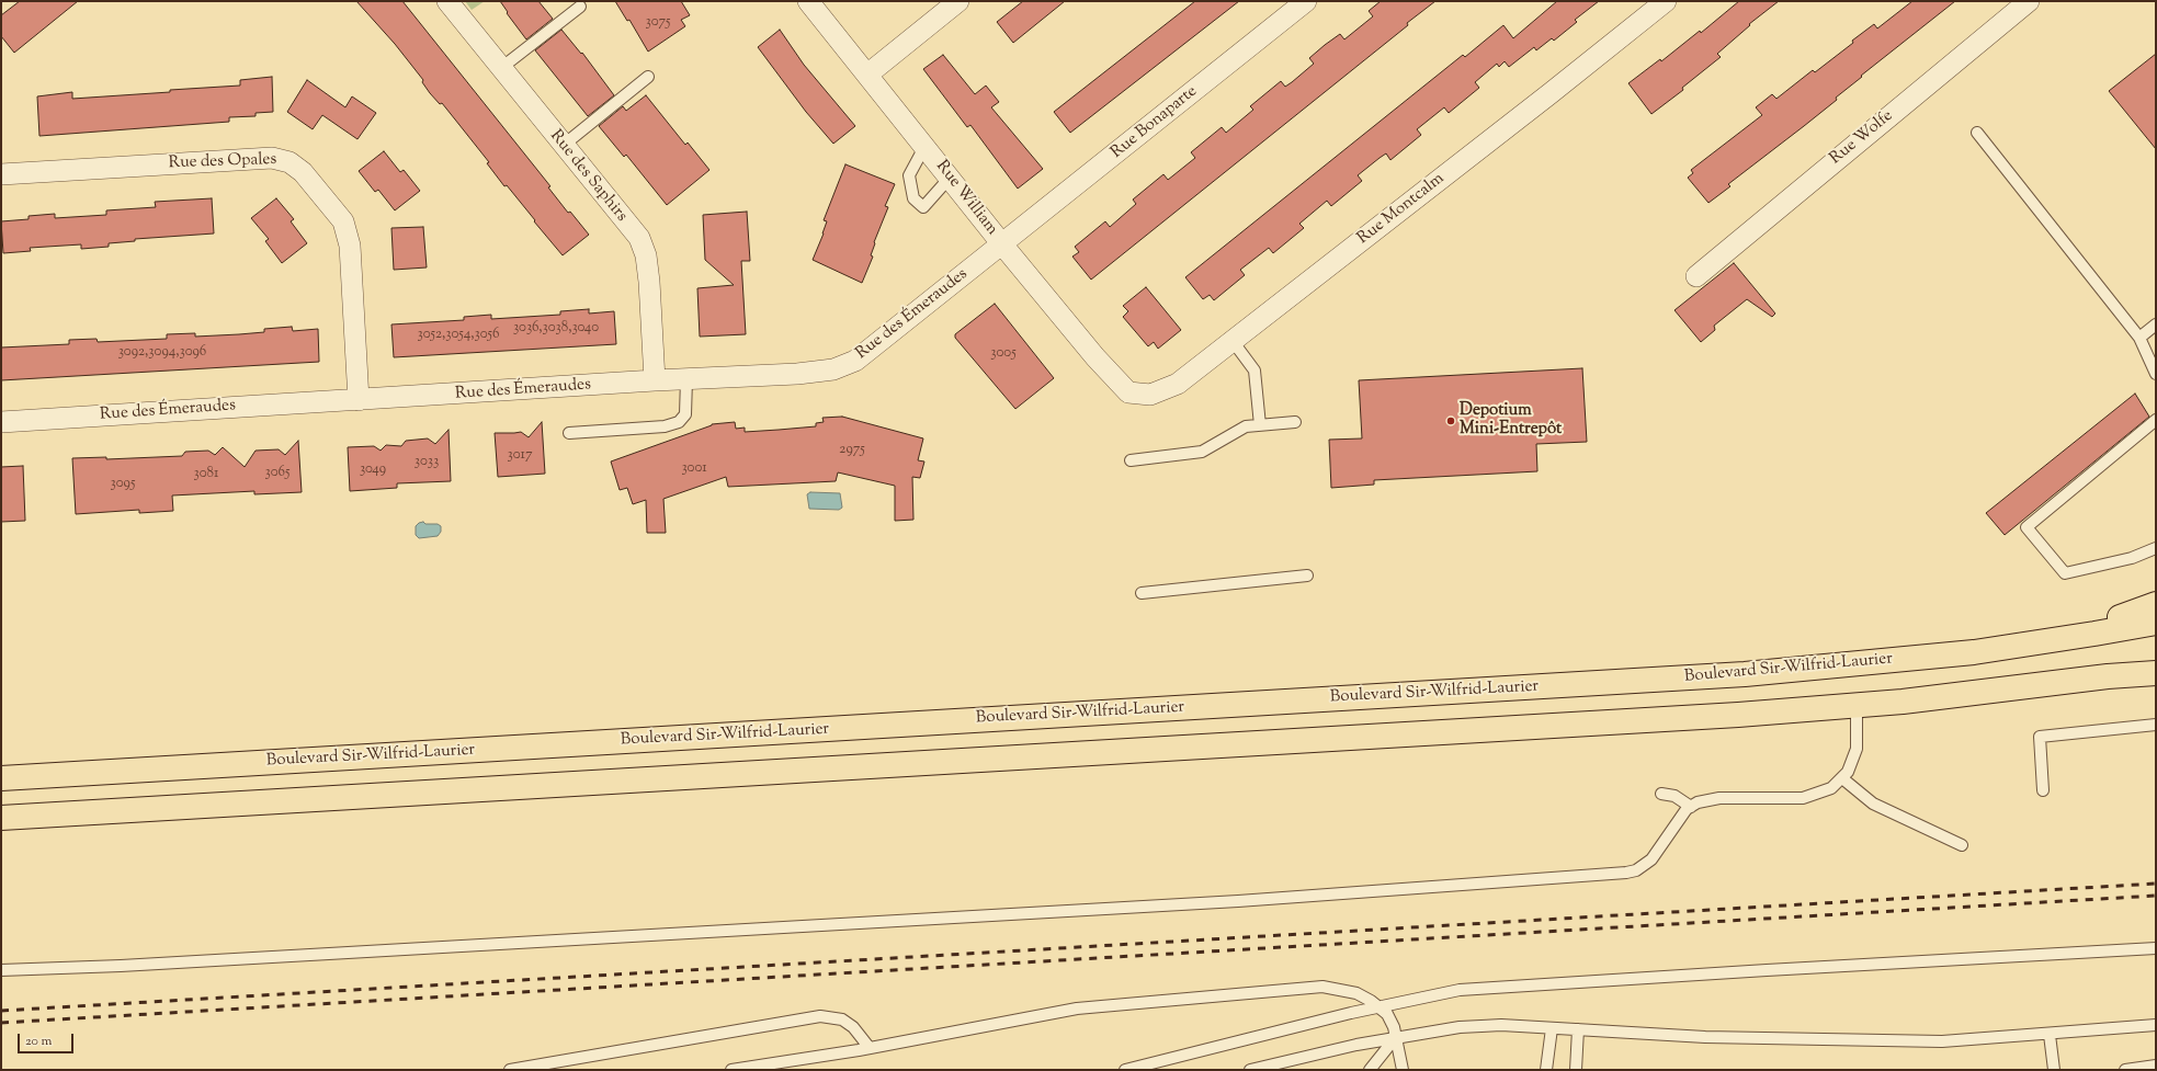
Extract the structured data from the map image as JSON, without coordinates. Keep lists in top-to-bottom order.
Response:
{
  "streets": {
    "highway": ["Boulevard Sir-Wilfrid-Laurier"],
    "street": [
      "Rue Bonaparte",
      "Rue Wolfe",
      "Rue des Opales",
      "Rue des Saphirs",
      "Rue William",
      "Rue Montcalm",
      "Rue des Émeraudes"
    ]
  },
  "crossings": [
    ["Rue Bonaparte", "Rue William"],
    ["Rue Bonaparte", "Rue des Émeraudes"],
    ["Rue des Opales", "Rue des Émeraudes"],
    ["Rue des Saphirs", "Rue des Émeraudes"],
    ["Rue William", "Rue Montcalm"],
    ["Rue William", "Rue des Émeraudes"]
  ],
  "places": ["Depotium Mini-Entrepôt"],
  "house_numbers": [
    "3075",
    "3036,3038,3040",
    "3052,3054,3056",
    "3092,3094,3096",
    "3005",
    "2975",
    "3017",
    "3033",
    "3001",
    "3049",
    "3065",
    "3081",
    "3095"
  ],
  "scale_bar": "20 m"
}
